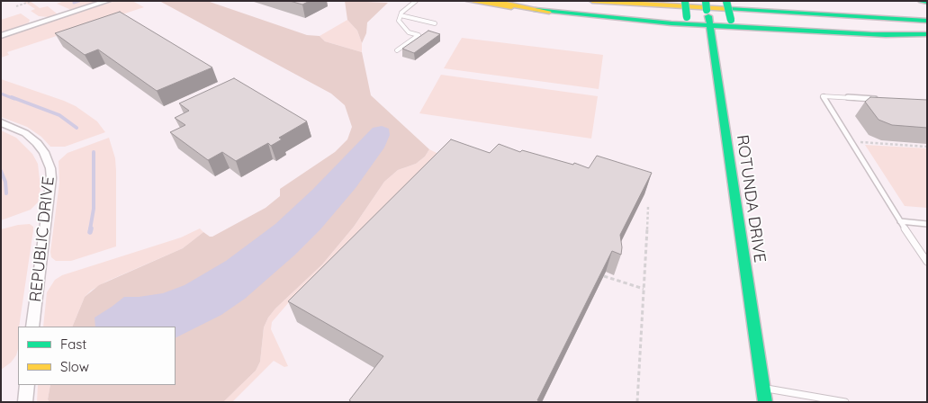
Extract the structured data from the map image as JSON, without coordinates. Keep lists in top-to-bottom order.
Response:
{
  "streets": {
    "main road": ["ROTUNDA DRIVE"],
    "street": ["REPUBLIC DRIVE"]
  },
  "legend": ["Fast", "Slow"]
}
